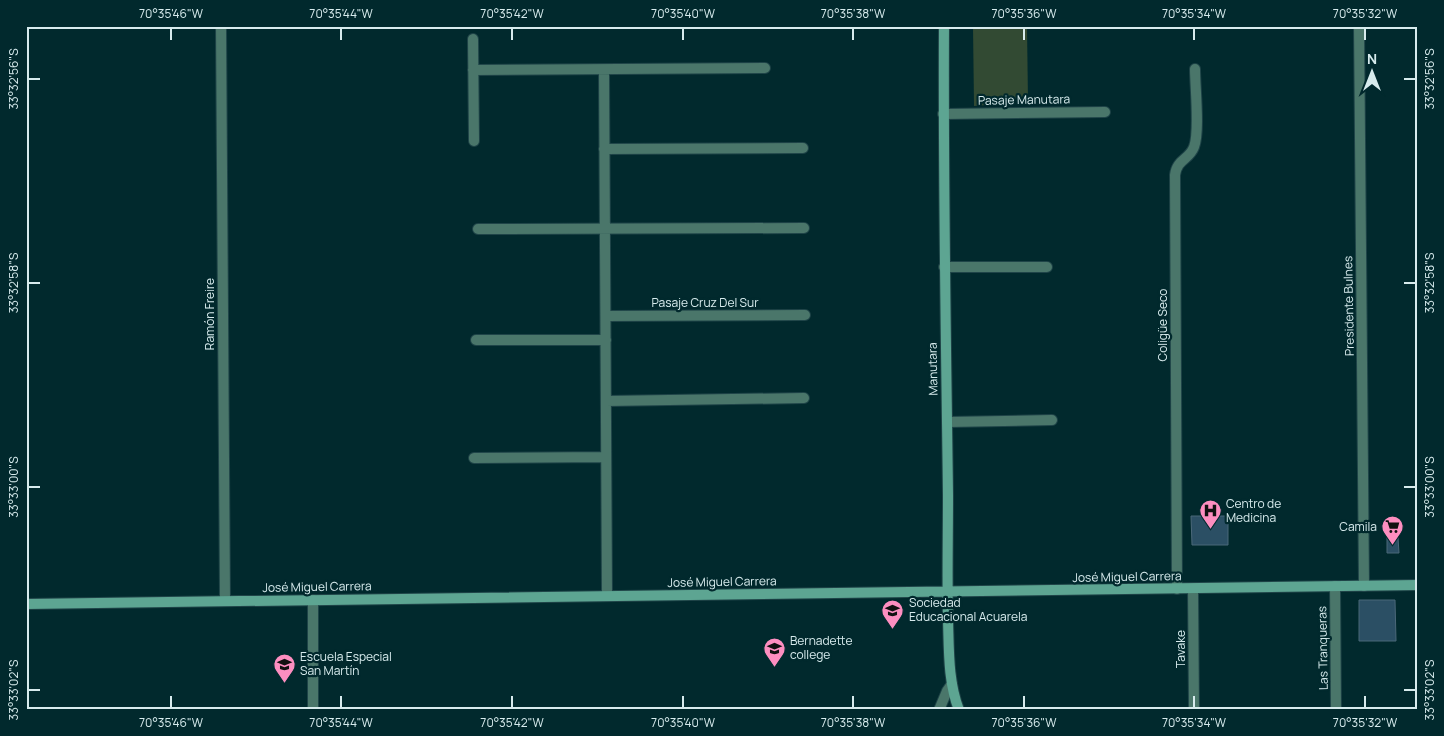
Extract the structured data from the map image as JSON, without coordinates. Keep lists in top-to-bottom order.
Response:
{
  "streets": {
    "street": [
      "Pasaje Manutara",
      "Pasaje Cruz Del Sur",
      "Presidente Bulnes",
      "Ramón Freire",
      "Coligüe Seco",
      "Manutara",
      "José Miguel Carrera",
      "Las Tranqueras",
      "Tavake"
    ]
  },
  "crossings": [
    ["Pasaje Manutara", "Manutara"],
    ["Presidente Bulnes", "José Miguel Carrera"],
    ["Ramón Freire", "José Miguel Carrera"],
    ["Coligüe Seco", "José Miguel Carrera"],
    ["Manutara", "José Miguel Carrera"],
    ["José Miguel Carrera", "Las Tranqueras"],
    ["José Miguel Carrera", "Tavake"]
  ],
  "places": {
    "hospital": ["Centro de Medicina"],
    "supermarket": ["Camila"],
    "school or university": ["Sociedad Educacional Acuarela", "Bernadette college", "Escuela Especial San Martín"]
  },
  "north": "top",
  "coordinates": [
    "70°35'46\"W",
    "70°35'44\"W",
    "70°35'42\"W",
    "70°35'40\"W",
    "70°35'38\"W",
    "70°35'36\"W",
    "70°35'34\"W",
    "70°35'32\"W",
    "33°32'56\"S",
    "33°32'58\"S",
    "33°33'00\"S",
    "33°33'02\"S"
  ]
}
